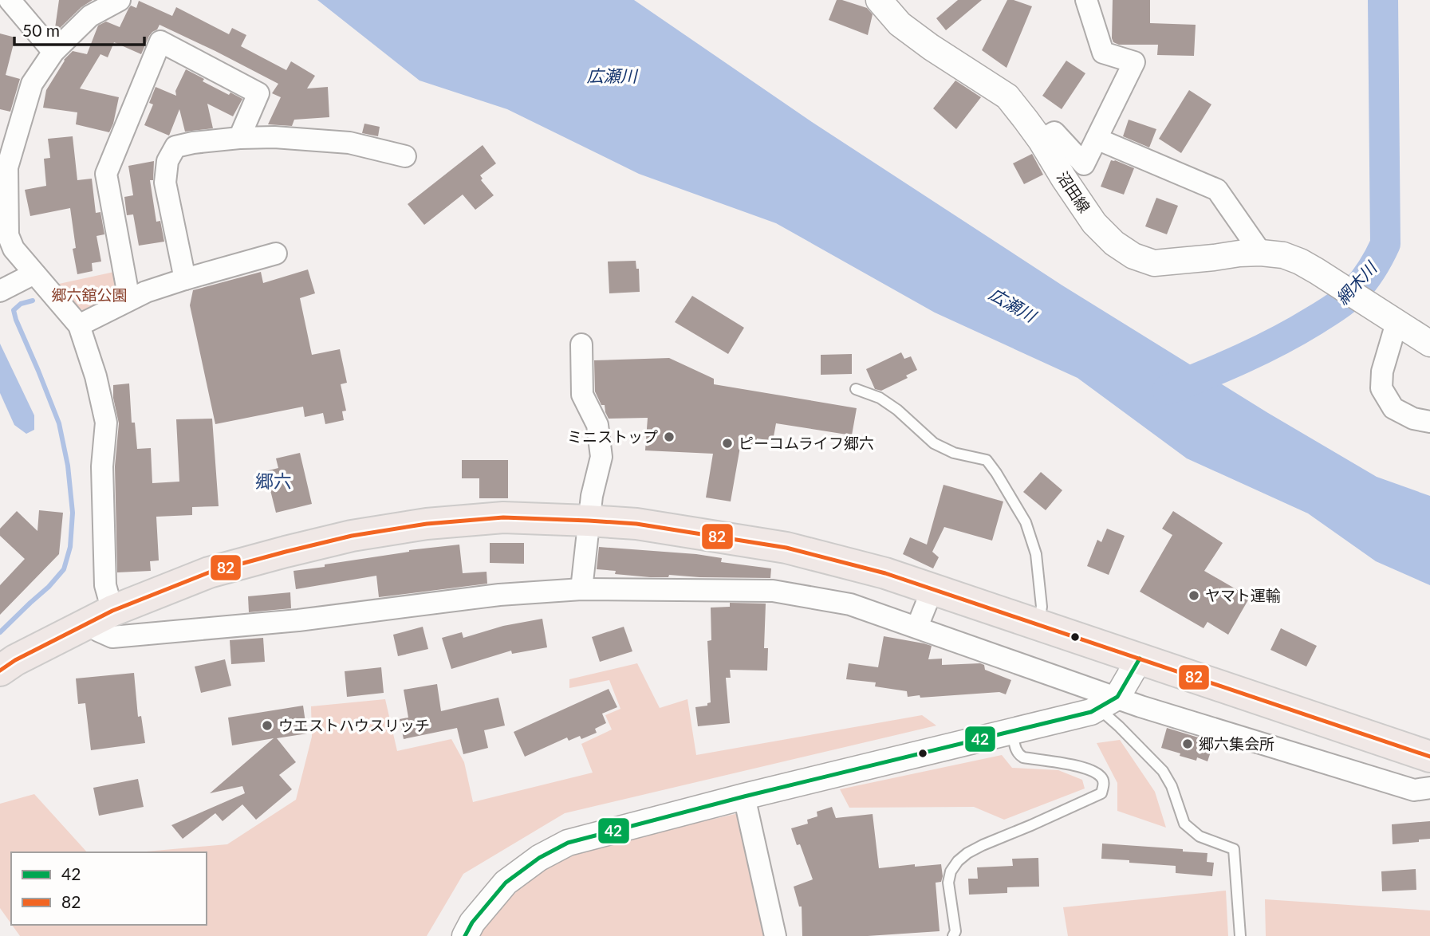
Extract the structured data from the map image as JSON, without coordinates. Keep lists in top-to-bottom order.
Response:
{
  "streets": {
    "street": ["沼田線"]
  },
  "districts": ["郷六"],
  "water": ["広瀬川", "網木川"],
  "parks": ["郷六舘公園"],
  "places": [
    "ミニストップ",
    "ピーコムライフ郷六",
    "ヤマト運輸",
    "ウエストハウスリッチ",
    "郷六集会所"
  ],
  "lines": ["transit line 82", "transit line 42"],
  "legend": ["42", "82"],
  "scale_bar": "50 m"
}
